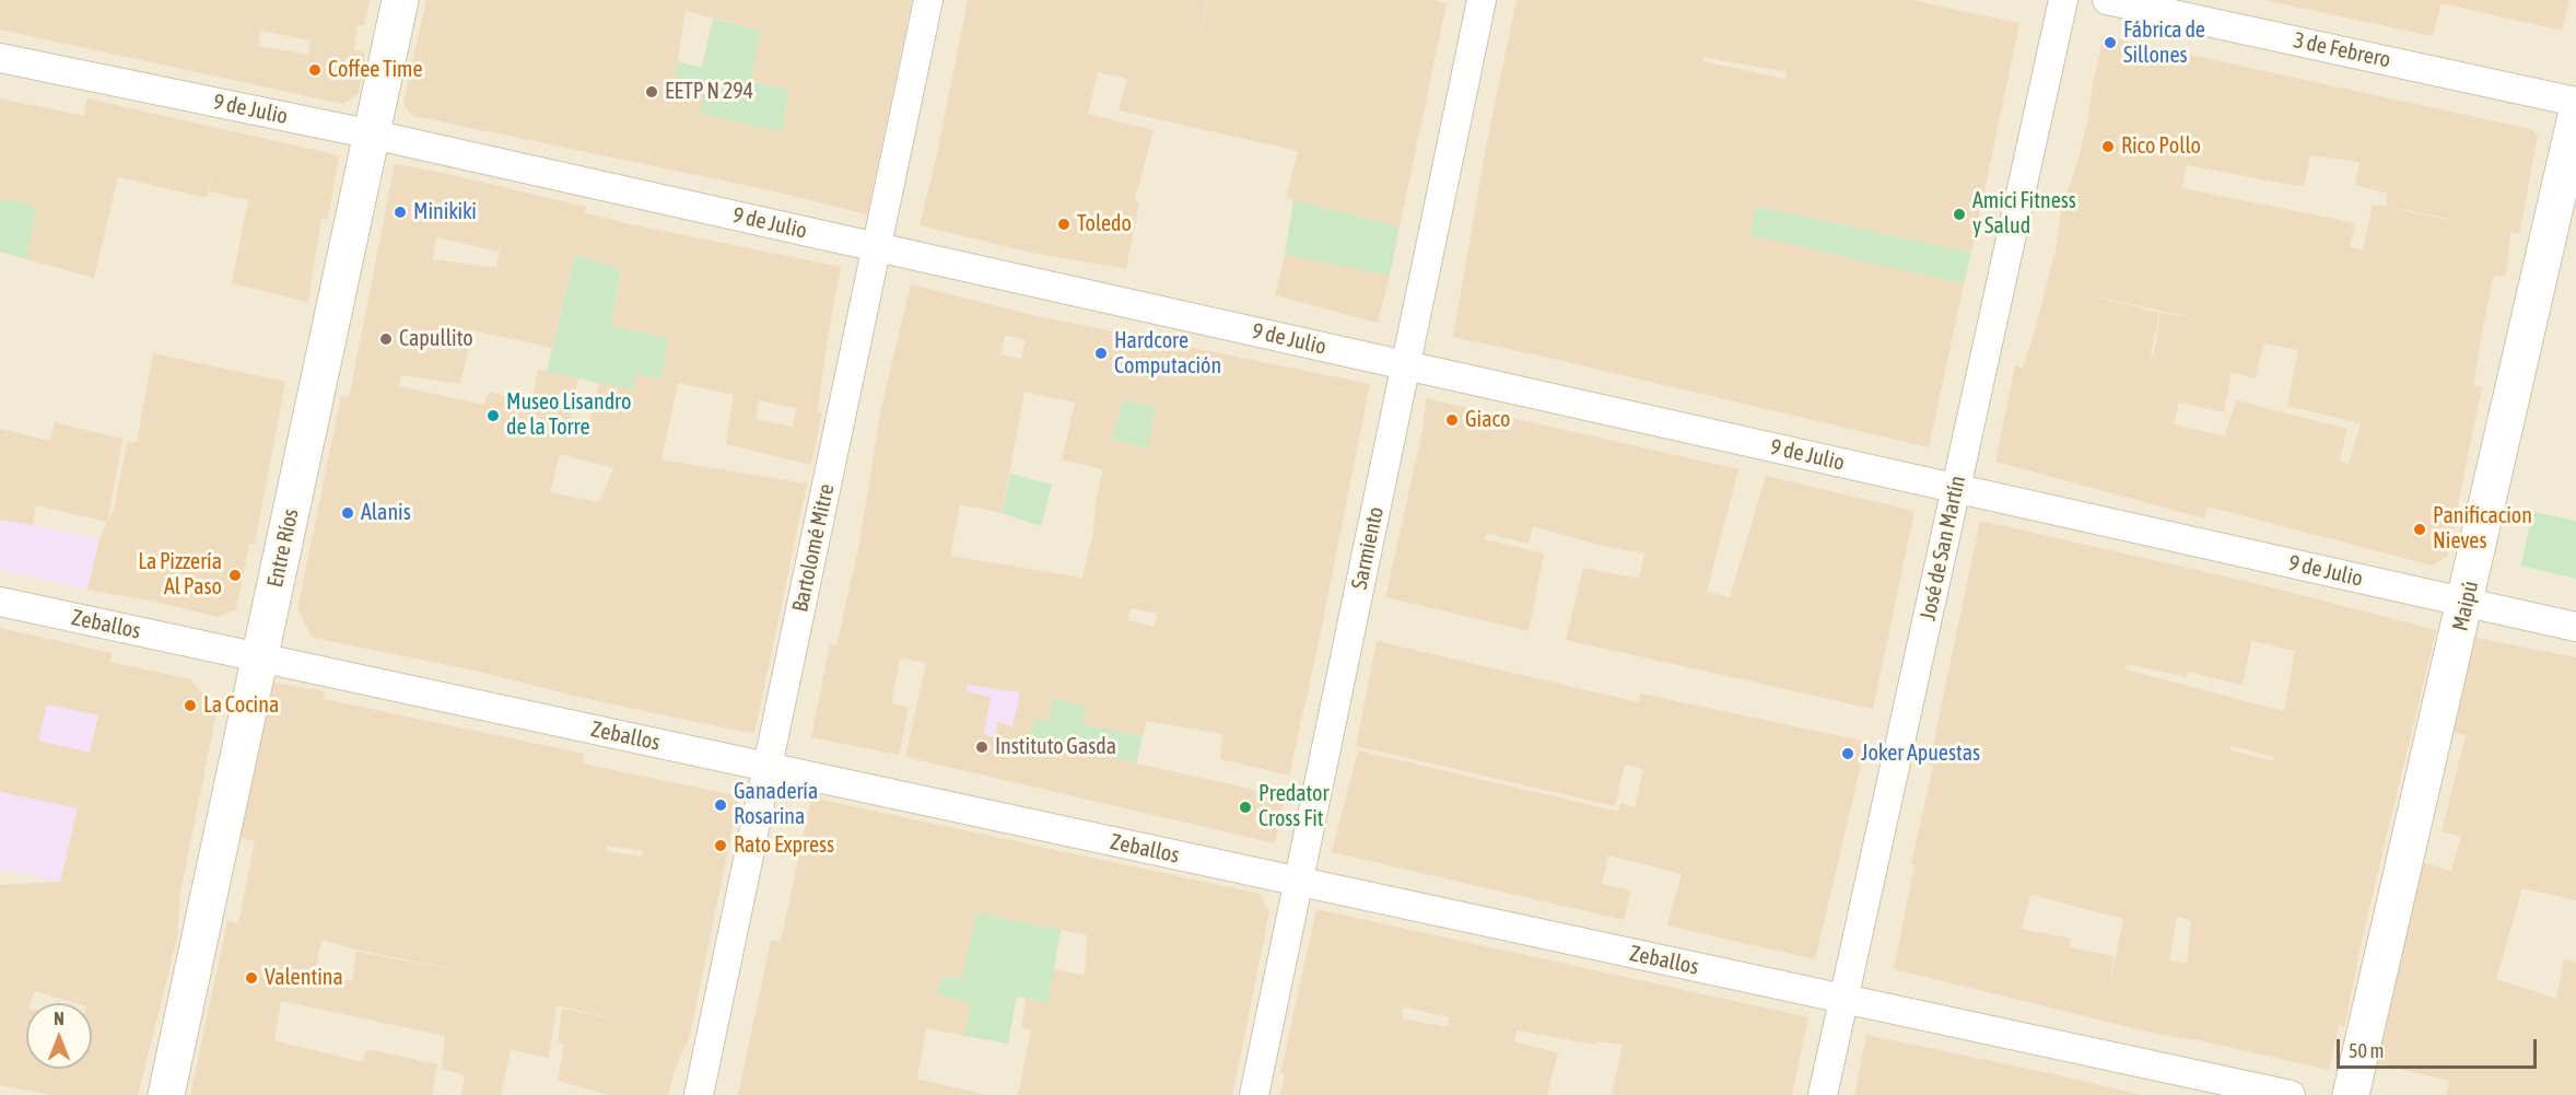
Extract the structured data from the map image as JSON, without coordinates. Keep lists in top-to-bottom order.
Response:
{
  "streets": {
    "main road": ["Entre Ríos", "Maipú"],
    "street": [
      "3 de Febrero",
      "9 de Julio",
      "Bartolomé Mitre",
      "Sarmiento",
      "José de San Martín",
      "Zeballos"
    ]
  },
  "crossings": [
    ["9 de Julio", "Entre Ríos"],
    ["9 de Julio", "Bartolomé Mitre"],
    ["9 de Julio", "Sarmiento"],
    ["9 de Julio", "José de San Martín"],
    ["9 de Julio", "Maipú"],
    ["Entre Ríos", "Zeballos"],
    ["Bartolomé Mitre", "Zeballos"],
    ["Sarmiento", "Zeballos"],
    ["José de San Martín", "Zeballos"]
  ],
  "places": [
    "Fábrica de Sillones",
    "Coffee Time",
    "EETP N 294",
    "Rico Pollo",
    "Minikiki",
    "Amici Fitness y Salud",
    "Toledo",
    "Capullito",
    "Hardcore Computación",
    "Museo Lisandro de la Torre",
    "Giaco",
    "Alanis",
    "Panificacion Nieves",
    "La Pizzería Al Paso",
    "La Cocina",
    "Instituto Gasda",
    "Joker Apuestas",
    "Ganadería Rosarina",
    "Predator Cross Fit",
    "Rato Express",
    "Valentina"
  ],
  "scale_bar": "50 m",
  "north": "top"
}
